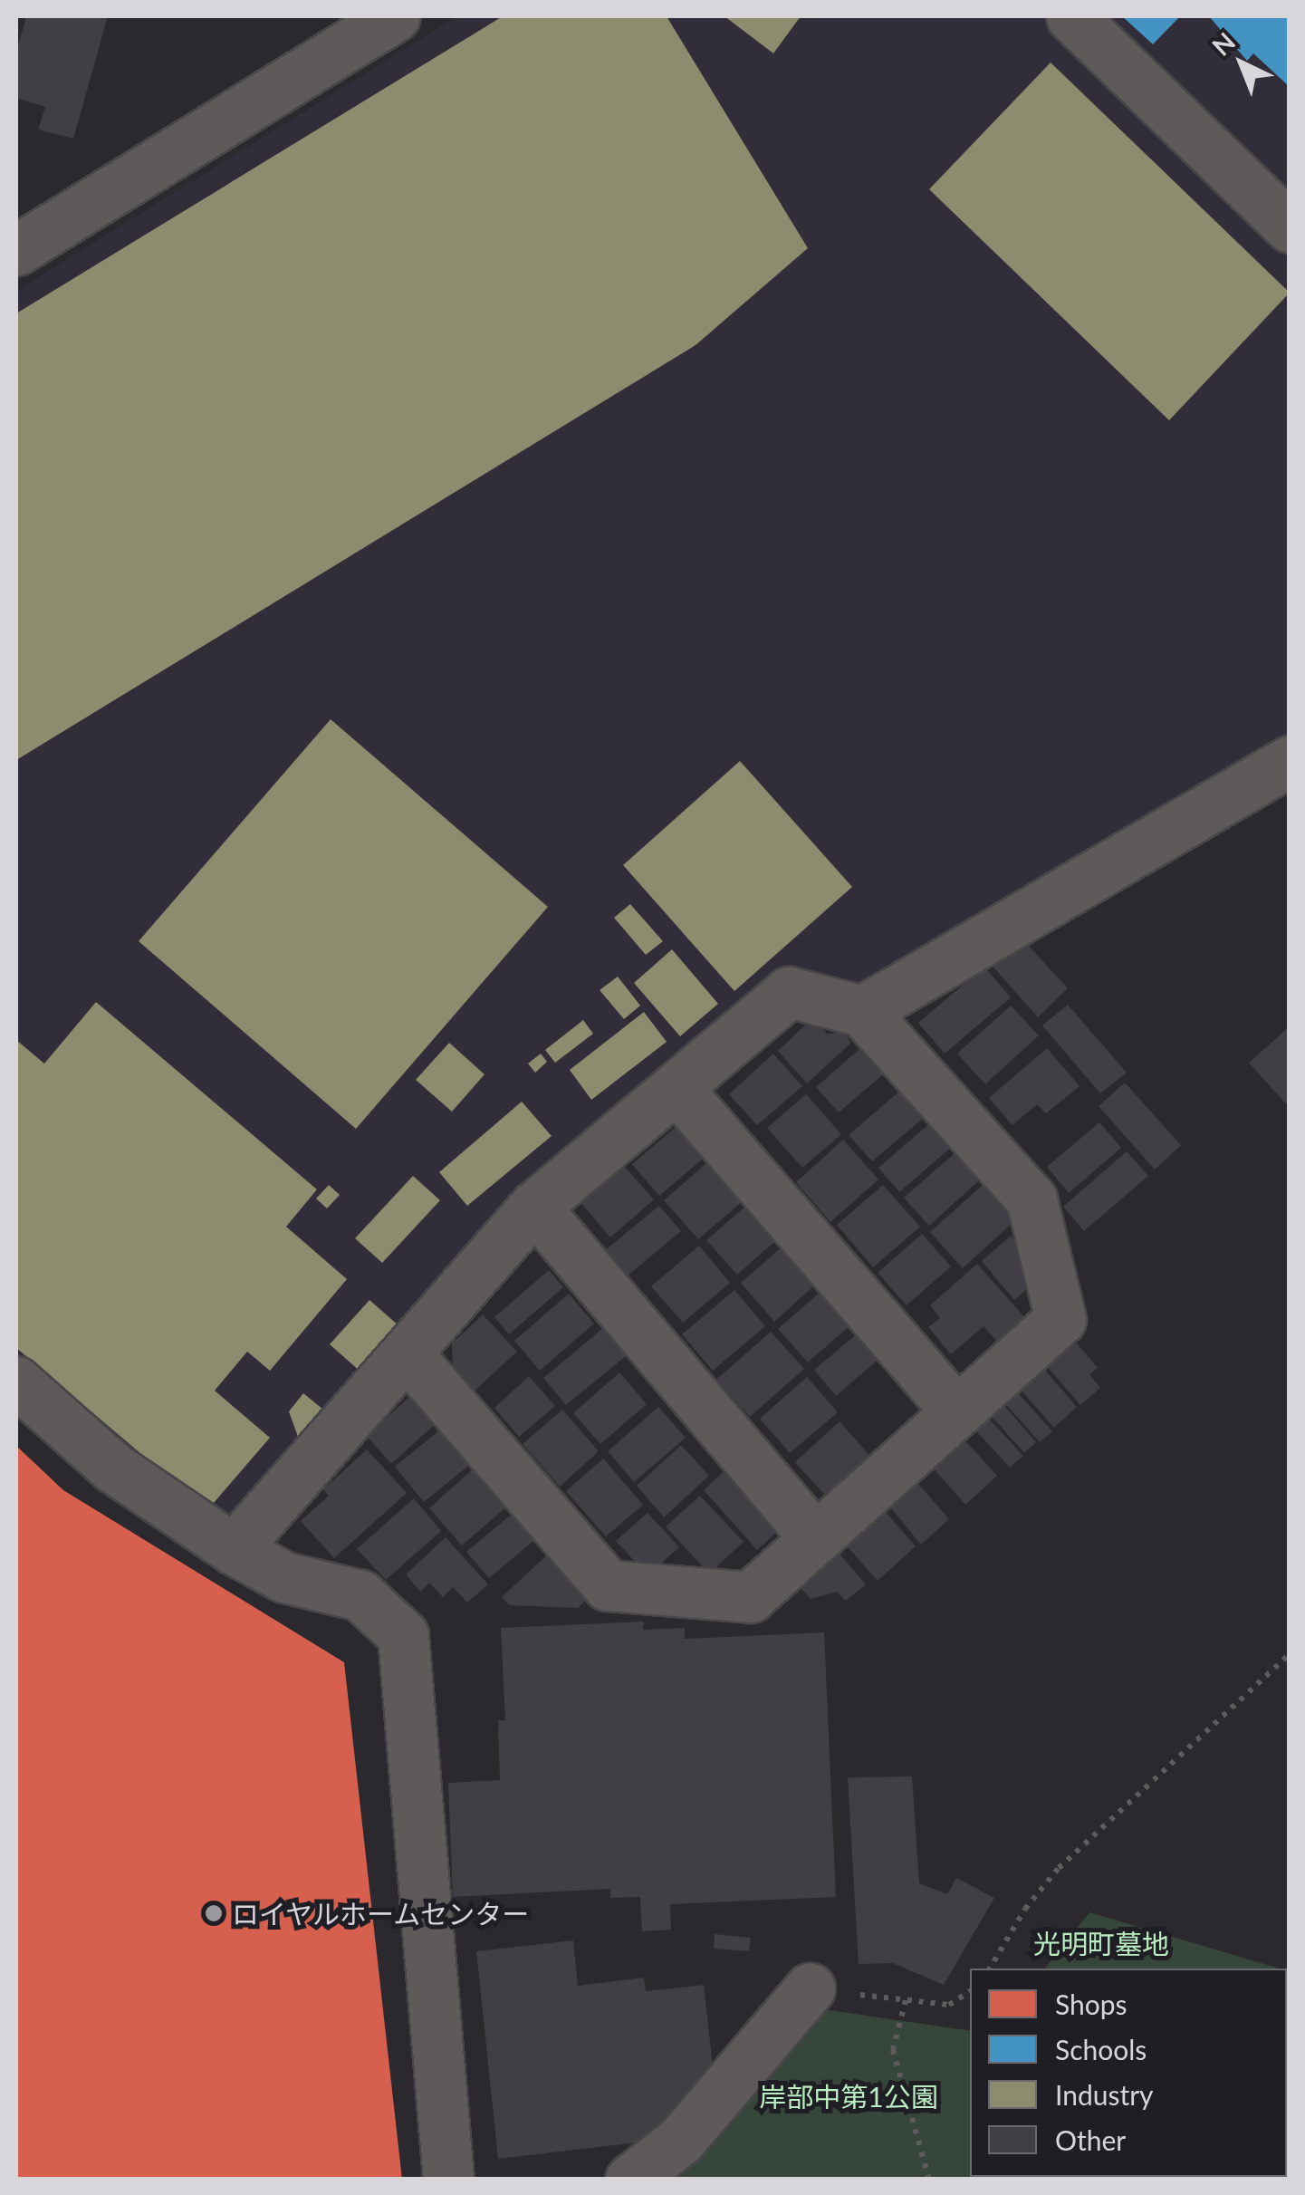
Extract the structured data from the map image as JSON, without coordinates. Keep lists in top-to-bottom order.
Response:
{
  "parks": ["光明町墓地", "岸部中第1公園"],
  "places": ["ロイヤルホームセンター"],
  "legend": [
    "Shops",
    "Schools",
    "Industry",
    "Other"
  ],
  "north": "top left"
}
